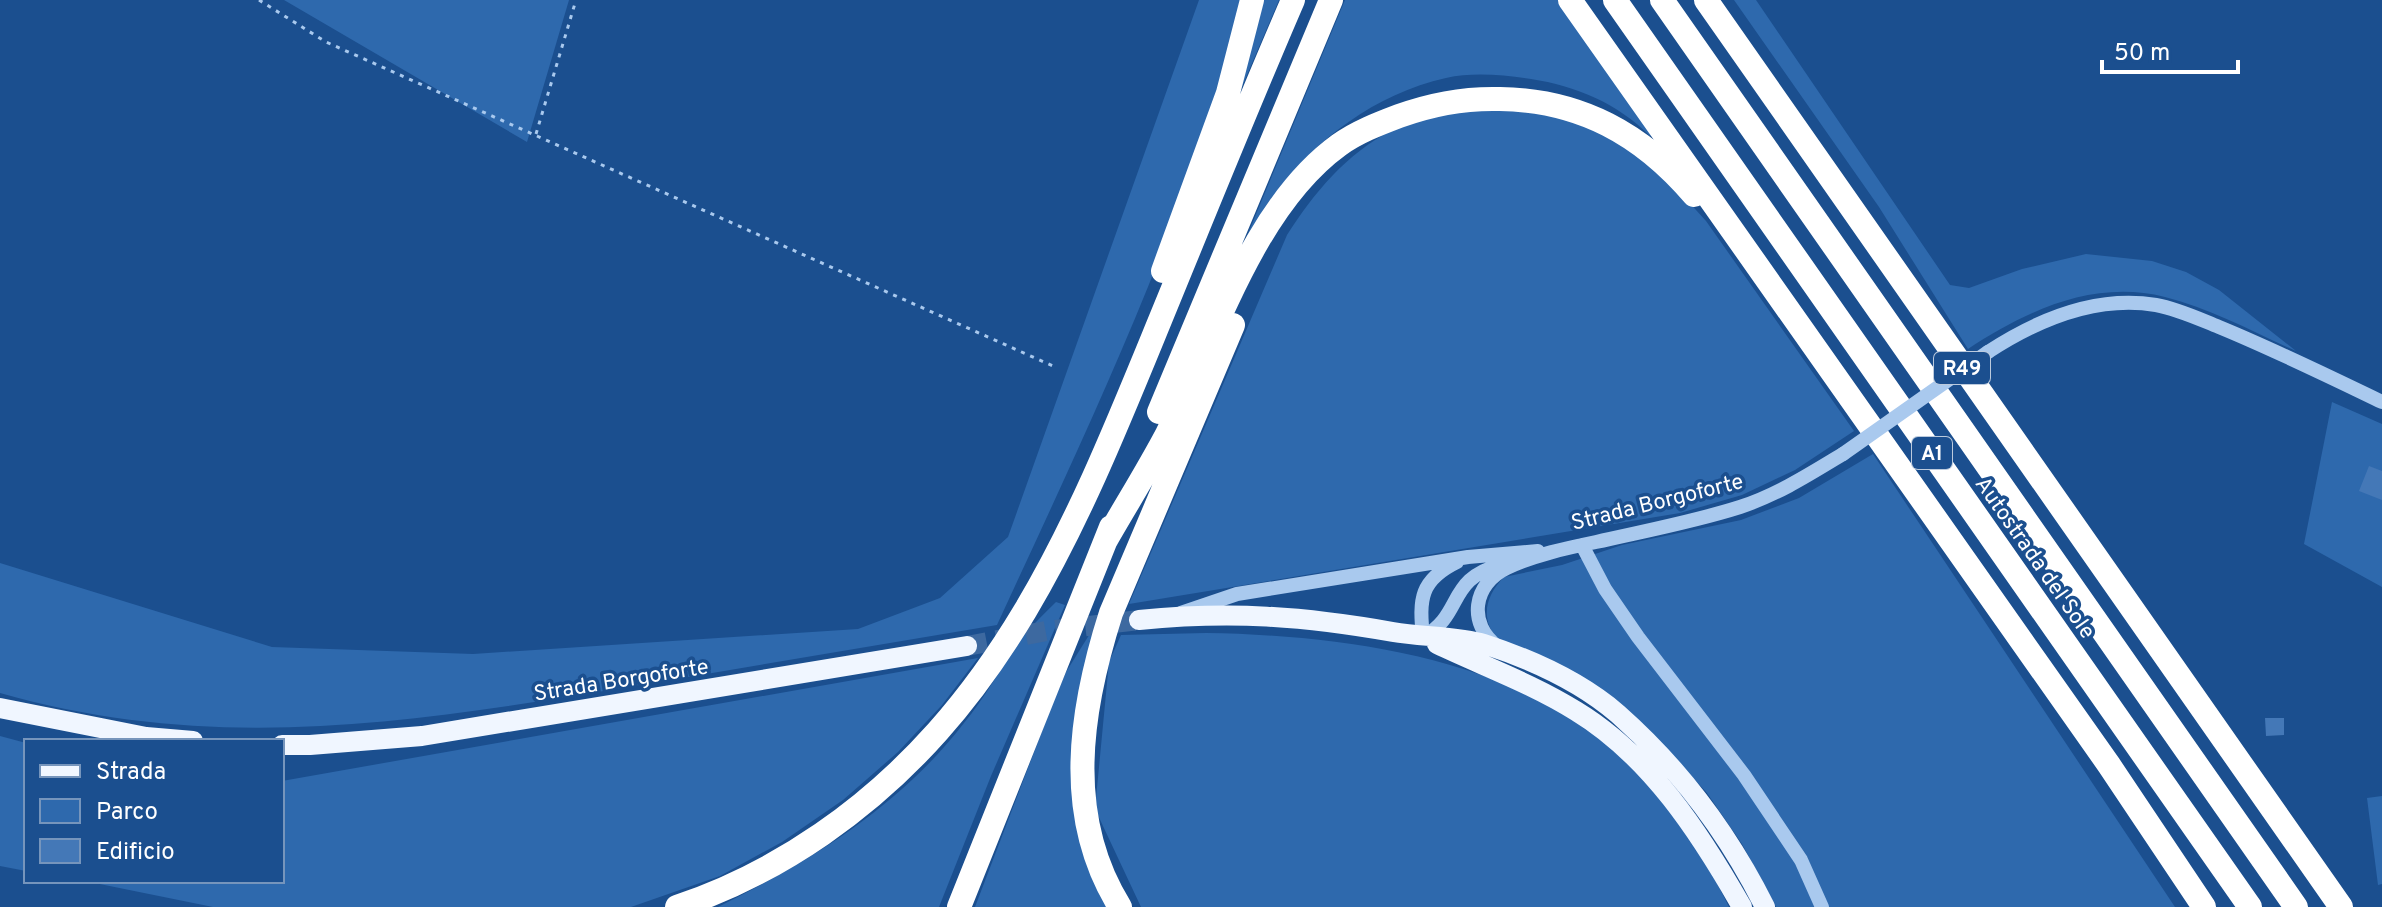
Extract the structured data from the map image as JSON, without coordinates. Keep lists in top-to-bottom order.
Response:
{
  "streets": {
    "highway": ["R49", "A1", "Autostrada del Sole"],
    "main road": ["Strada Borgoforte"]
  },
  "legend": ["Strada", "Parco", "Edificio"],
  "scale_bar": "50 m"
}
